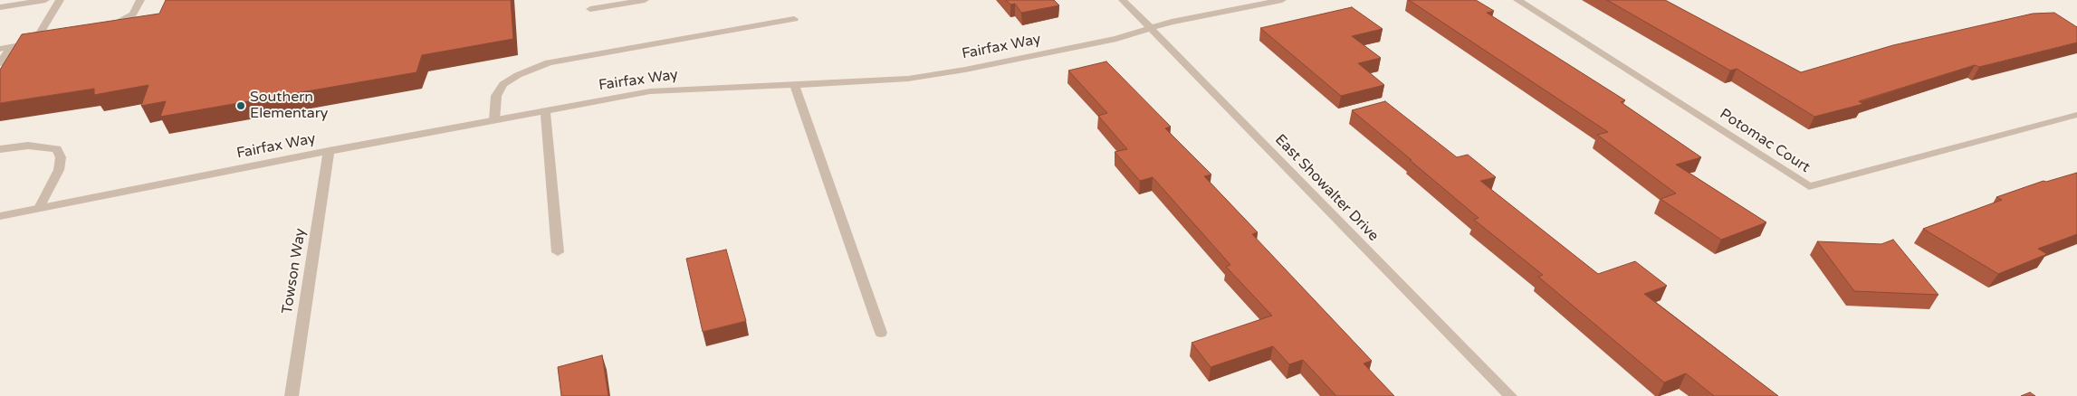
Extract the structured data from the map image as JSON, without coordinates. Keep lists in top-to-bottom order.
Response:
{
  "streets": {
    "street": [
      "Fairfax Way",
      "Potomac Court",
      "East Showalter Drive",
      "Towson Way"
    ]
  },
  "crossings": [
    ["Fairfax Way", "East Showalter Drive"],
    ["Fairfax Way", "Towson Way"]
  ],
  "places": ["Southern Elementary"]
}
